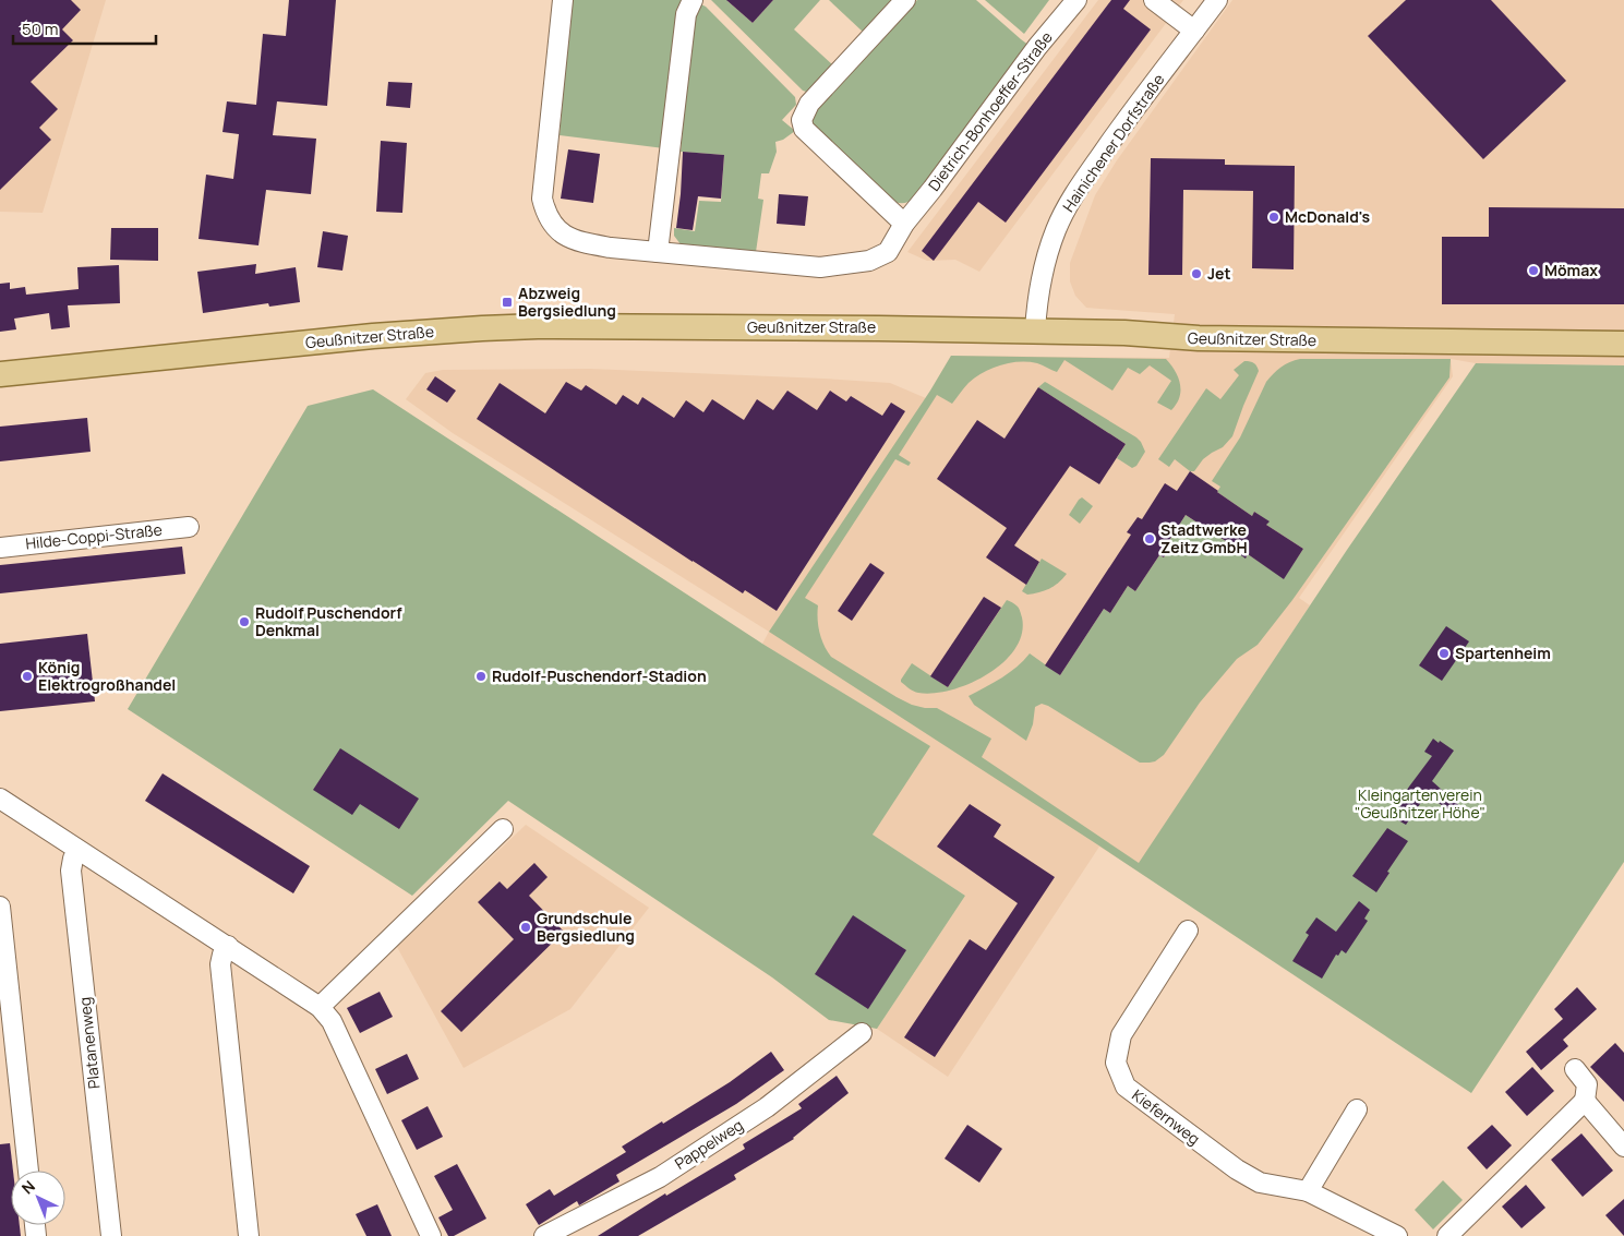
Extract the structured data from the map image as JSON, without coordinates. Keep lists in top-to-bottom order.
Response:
{
  "streets": {
    "main road": ["Geußnitzer Straße"],
    "street": [
      "Dietrich-Bonhoeffer-Straße",
      "Hainichener Dorfstraße",
      "Hilde-Coppi-Straße",
      "Platanenweg",
      "Kiefernweg",
      "Pappelweg"
    ]
  },
  "crossings": [
    ["Hainichener Dorfstraße", "Geußnitzer Straße"]
  ],
  "parks": ["Kleingartenverein \"Geußnitzer Höhe\""],
  "places": {
    "other": [
      "McDonald's",
      "Mömax",
      "Jet",
      "Stadtwerke Zeitz GmbH",
      "Rudolf Puschendorf Denkmal",
      "Spartenheim",
      "König Elektrogroßhandel",
      "Rudolf-Puschendorf-Stadion",
      "Grundschule Bergsiedlung"
    ],
    "transit": ["Abzweig Bergsiedlung"]
  },
  "scale_bar": "50 m",
  "north": "top left"
}
